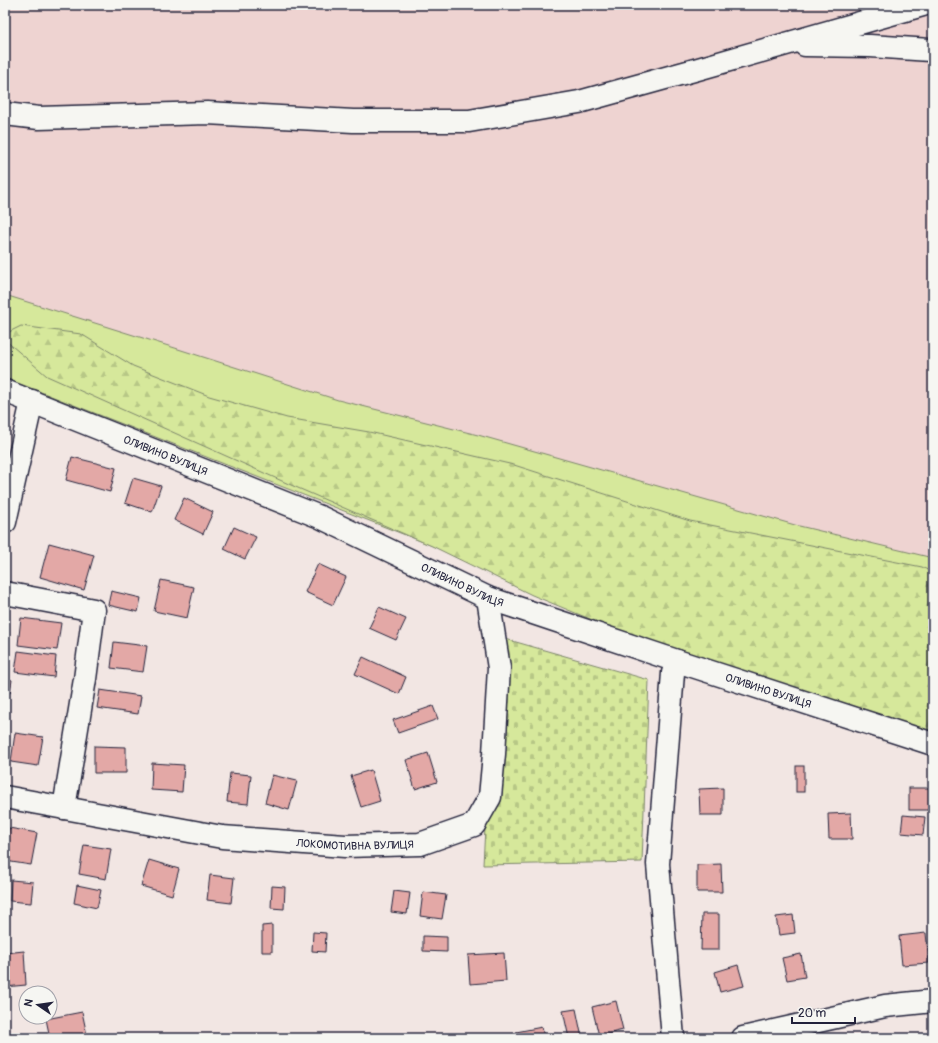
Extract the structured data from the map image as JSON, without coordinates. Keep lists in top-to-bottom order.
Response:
{
  "streets": {
    "street": ["ОЛИВИНО ВУЛИЦЯ", "ЛОКОМОТИВНА ВУЛИЦЯ"]
  },
  "crossings": [
    ["ОЛИВИНО ВУЛИЦЯ", "ЛОКОМОТИВНА ВУЛИЦЯ"]
  ],
  "scale_bar": "20 m",
  "north": "left"
}
